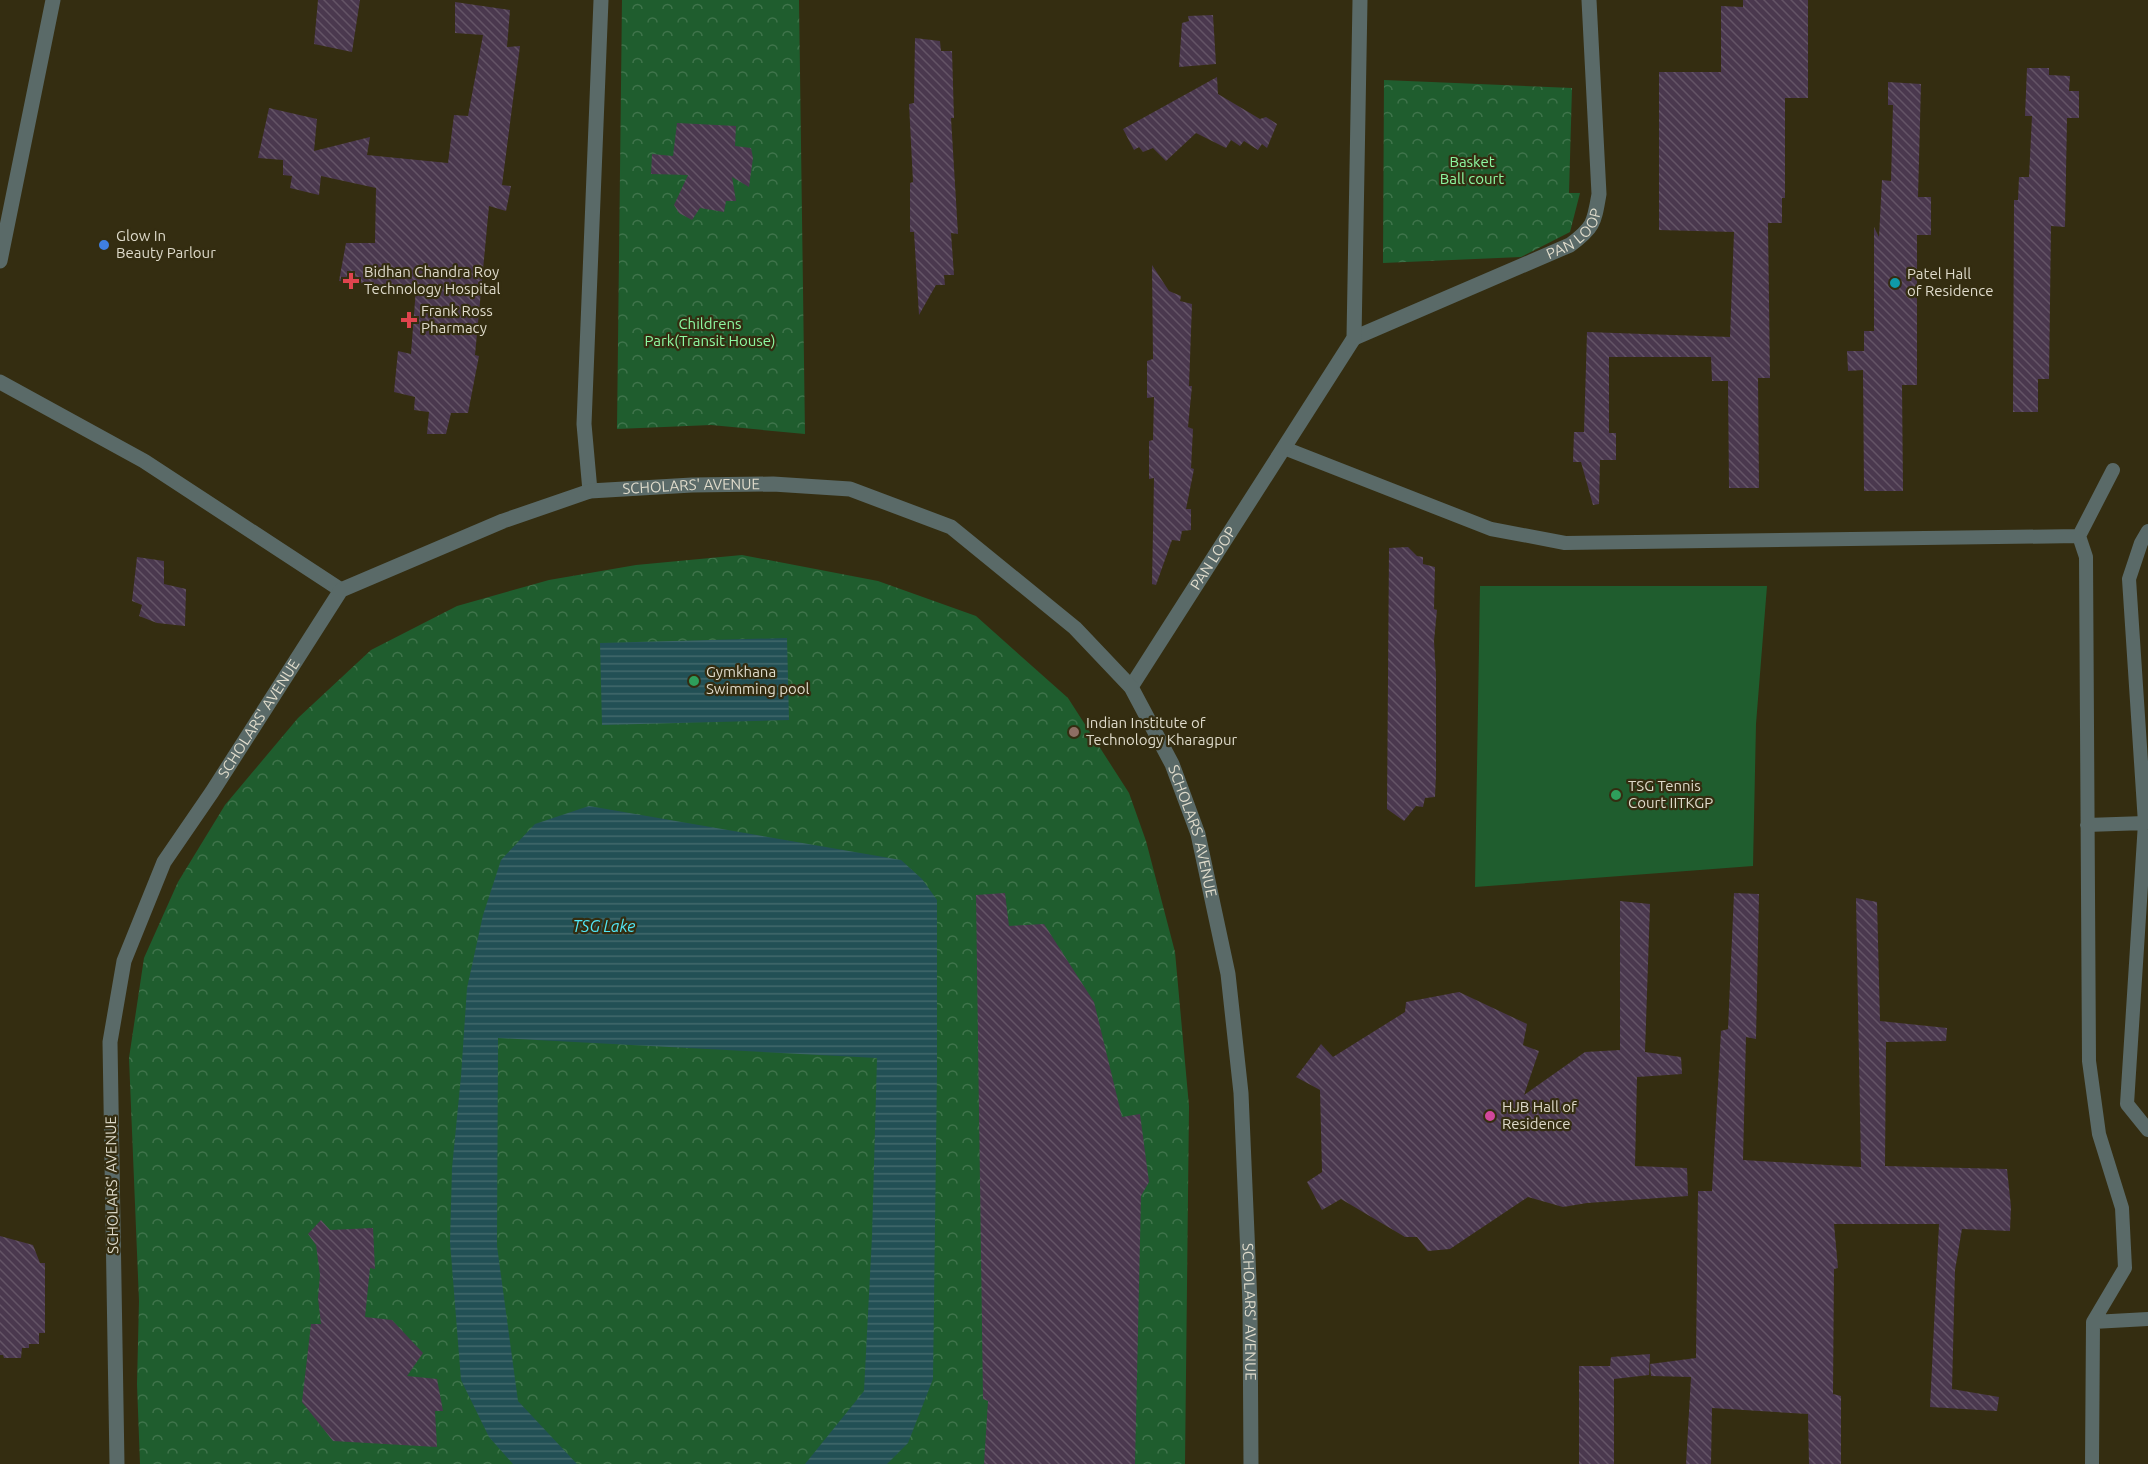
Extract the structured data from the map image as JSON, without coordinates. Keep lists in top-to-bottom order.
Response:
{
  "streets": {
    "street": ["PAN LOOP", "SCHOLARS' AVENUE"]
  },
  "crossings": [
    ["PAN LOOP", "SCHOLARS' AVENUE"]
  ],
  "water": ["TSG Lake"],
  "parks": ["Basket Ball court", "Childrens Park(Transit House)"],
  "places": {
    "other": [
      "Glow In Beauty Parlour",
      "Patel Hall of Residence",
      "Gymkhana Swimming pool",
      "Indian Institute of Technology Kharagpur",
      "TSG Tennis Court IITKGP",
      "HJB Hall of Residence"
    ],
    "health": ["Bidhan Chandra Roy Technology Hospital", "Frank Ross Pharmacy"]
  }
}
